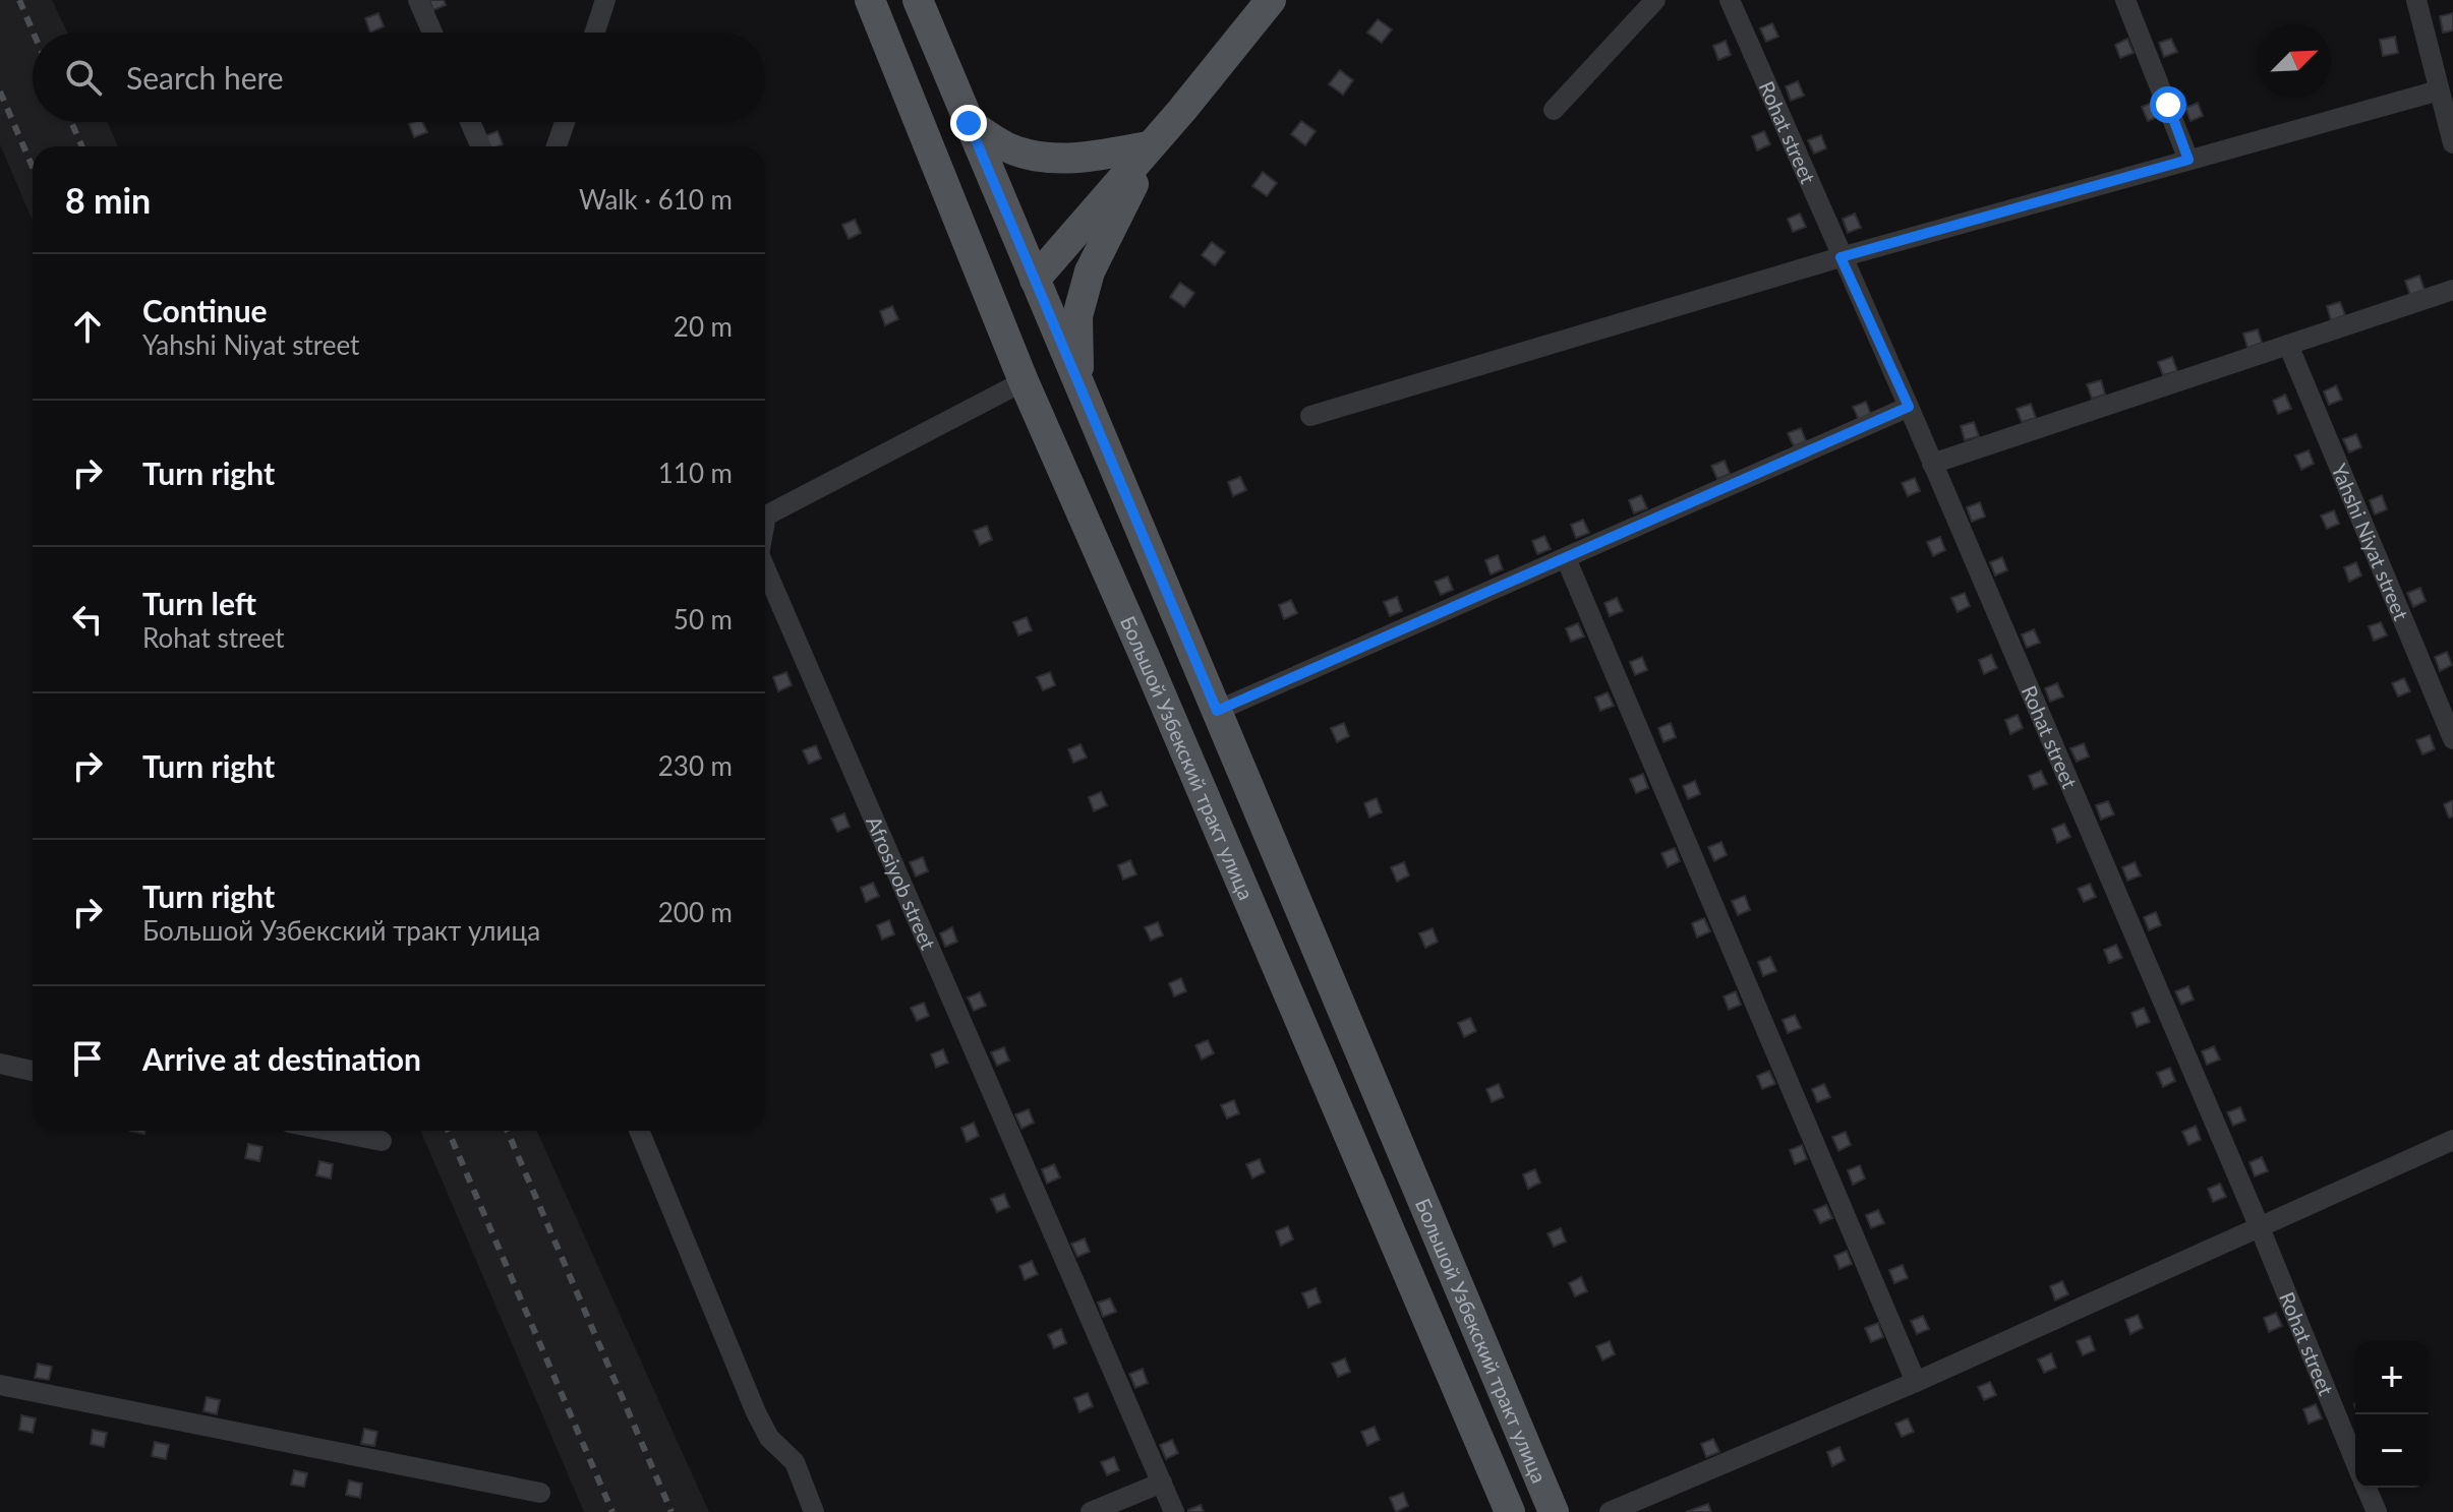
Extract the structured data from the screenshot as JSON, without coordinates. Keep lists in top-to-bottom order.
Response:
{
  "streets": {
    "main road": ["Большой Узбекский тракт улица"],
    "street": ["Rohat street", "Yahshi Niyat street", "Afrosiyob street"]
  },
  "crossings": [
    ["Большой Узбекский тракт улица", "Afrosiyob street"]
  ],
  "north": "top right",
  "page": {
    "search": "Search here",
    "heading": ["8 min", "Walk · 610 m"],
    "list": [
      ["Continue", "Yahshi Niyat street", "20 m"],
      ["Turn right", "110 m"],
      ["Turn left", "Rohat street", "50 m"],
      ["Turn right", "230 m"],
      ["Turn right", "Большой Узбекский тракт улица", "200 m"],
      "Arrive at destination"
    ],
    "map_buttons": ["+", "−"]
  }
}
